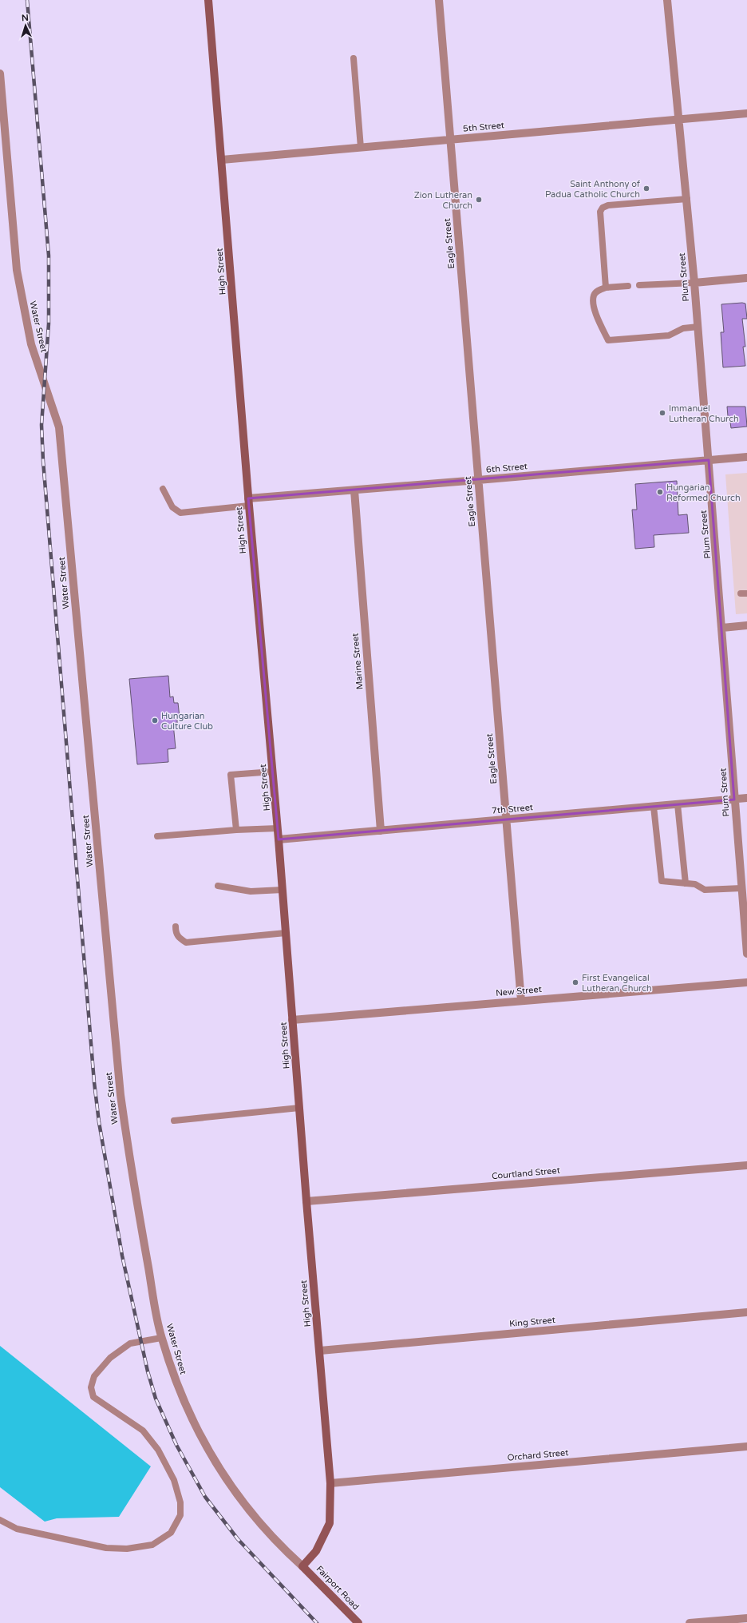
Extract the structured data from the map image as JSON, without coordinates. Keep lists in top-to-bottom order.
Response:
{
  "streets": {
    "street": [
      "5th Street",
      "Eagle Street",
      "High Street",
      "Plum Street",
      "Water Street",
      "6th Street",
      "Marine Street",
      "7th Street",
      "New Street",
      "Courtland Street",
      "King Street",
      "Orchard Street",
      "Fairport Road"
    ]
  },
  "crossings": [
    ["5th Street", "Eagle Street"],
    ["5th Street", "High Street"],
    ["5th Street", "Plum Street"],
    ["Eagle Street", "6th Street"],
    ["Eagle Street", "7th Street"],
    ["Eagle Street", "New Street"],
    ["High Street", "Water Street"],
    ["High Street", "6th Street"],
    ["High Street", "7th Street"],
    ["High Street", "New Street"],
    ["High Street", "Courtland Street"],
    ["High Street", "King Street"],
    ["High Street", "Orchard Street"],
    ["High Street", "Fairport Road"],
    ["Plum Street", "6th Street"],
    ["Plum Street", "7th Street"],
    ["Water Street", "Fairport Road"],
    ["6th Street", "Marine Street"],
    ["Marine Street", "7th Street"]
  ],
  "places": [
    "Saint Anthony of Padua Catholic Church",
    "Zion Lutheran Church",
    "Immanuel Lutheran Church",
    "Hungarian Reformed Church",
    "Hungarian Culture Club",
    "First Evangelical Lutheran Church"
  ],
  "north": "top"
}
